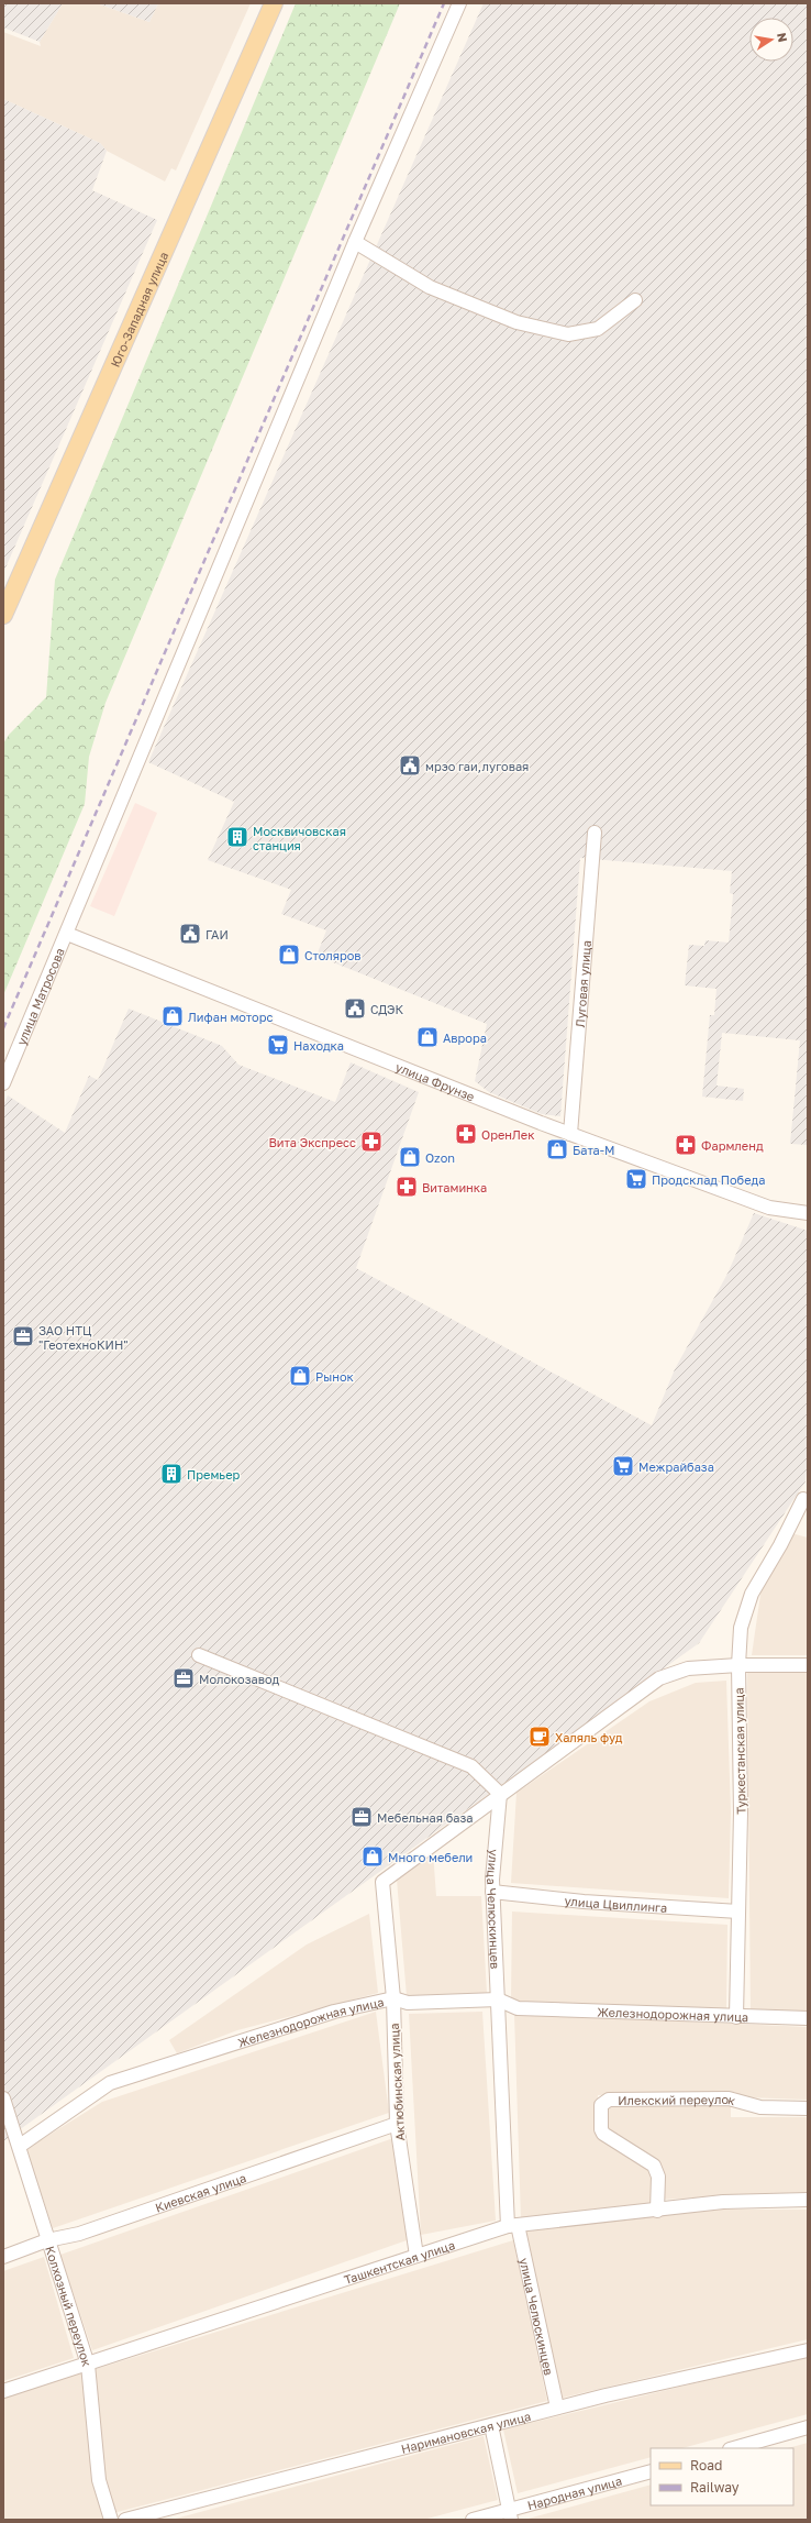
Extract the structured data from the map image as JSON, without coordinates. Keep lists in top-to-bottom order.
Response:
{
  "streets": {
    "main road": ["Юго-Западная улица"],
    "street": [
      "Луговая улица",
      "улица Матросова",
      "улица Фрунзе",
      "Туркестанская улица",
      "улица Цвиллинга",
      "улица Челюскинцев",
      "Железнодорожная улица",
      "Актюбинская улица",
      "Илекский переулок",
      "Киевская улица",
      "Ташкентская улица",
      "Колхозный переулок",
      "Наримановская улица",
      "Народная улица"
    ]
  },
  "crossings": [
    ["Луговая улица", "улица Фрунзе"],
    ["улица Матросова", "улица Фрунзе"],
    ["Туркестанская улица", "улица Цвиллинга"],
    ["Туркестанская улица", "Железнодорожная улица"],
    ["улица Цвиллинга", "улица Челюскинцев"],
    ["улица Челюскинцев", "Железнодорожная улица"],
    ["улица Челюскинцев", "Актюбинская улица"],
    ["улица Челюскинцев", "Ташкентская улица"],
    ["улица Челюскинцев", "Наримановская улица"],
    ["Железнодорожная улица", "Актюбинская улица"],
    ["Железнодорожная улица", "Колхозный переулок"],
    ["Актюбинская улица", "Киевская улица"],
    ["Актюбинская улица", "Ташкентская улица"],
    ["Илекский переулок", "Ташкентская улица"],
    ["Киевская улица", "Колхозный переулок"],
    ["Ташкентская улица", "Колхозный переулок"]
  ],
  "places": {
    "public building": ["мрэо гаи,луговая", "ГАИ", "СДЭК"],
    "building": ["Москвичовская станция", "Премьер"],
    "shop": [
      "Столяров",
      "Лифан моторс",
      "Аврора",
      "Бата-М",
      "Ozon",
      "Рынок",
      "Много мебели"
    ],
    "supermarket": ["Находка", "Продсклад Победа", "Межрайбаза"],
    "pharmacy": [
      "ОренЛек",
      "Вита Экспресс",
      "Фармленд",
      "Витаминка"
    ],
    "office": ["ЗАО НТЦ \"ГеотехноКИН\"", "Молокозавод", "Мебельная база"],
    "cafe": ["Халяль фуд"]
  },
  "legend": ["Road", "Railway"],
  "north": "right"
}
